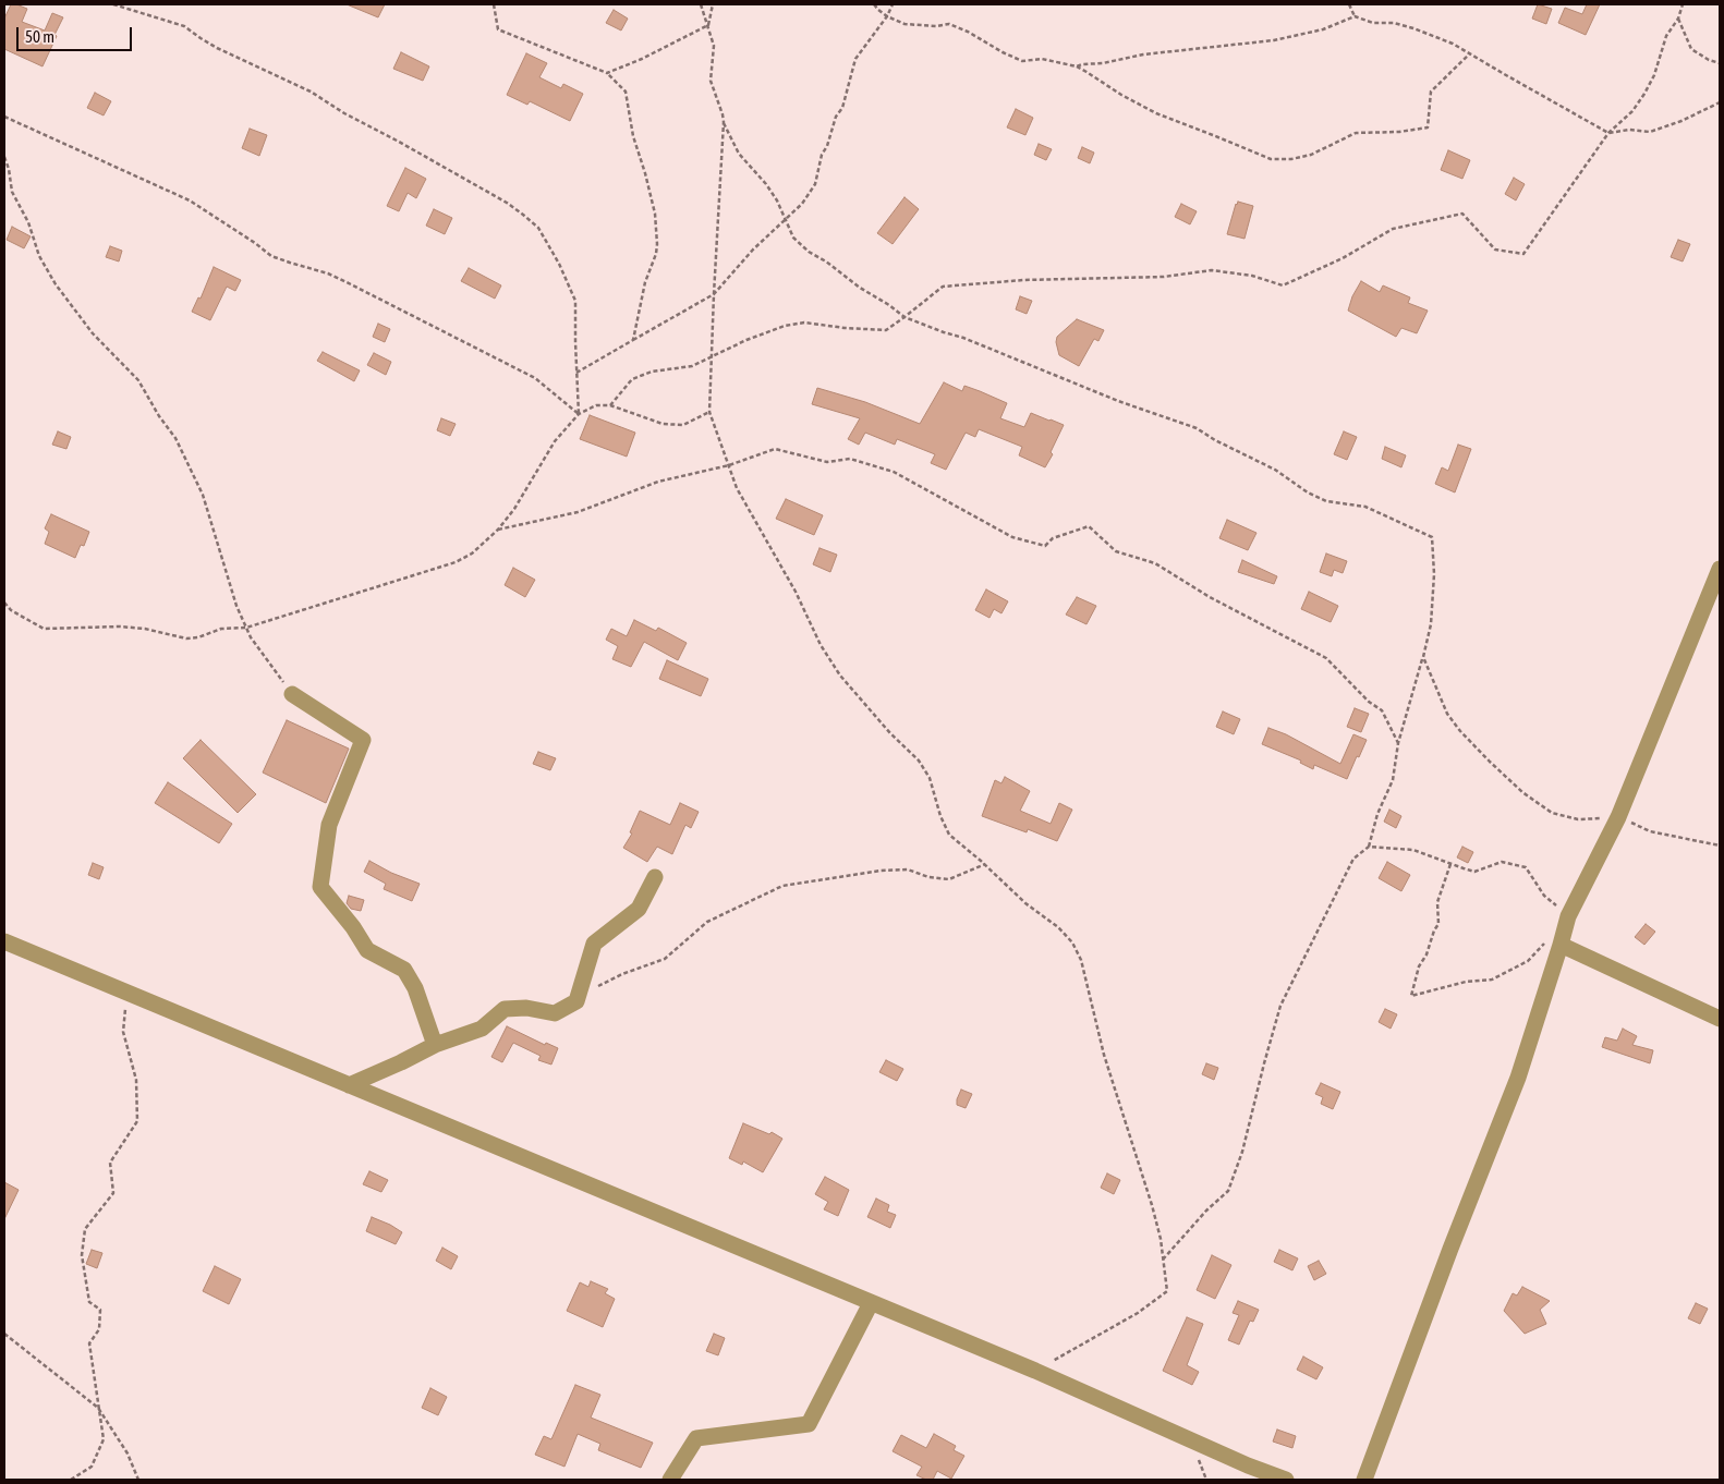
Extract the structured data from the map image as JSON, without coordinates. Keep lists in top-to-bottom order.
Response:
{
  "scale_bar": "50 m"
}
